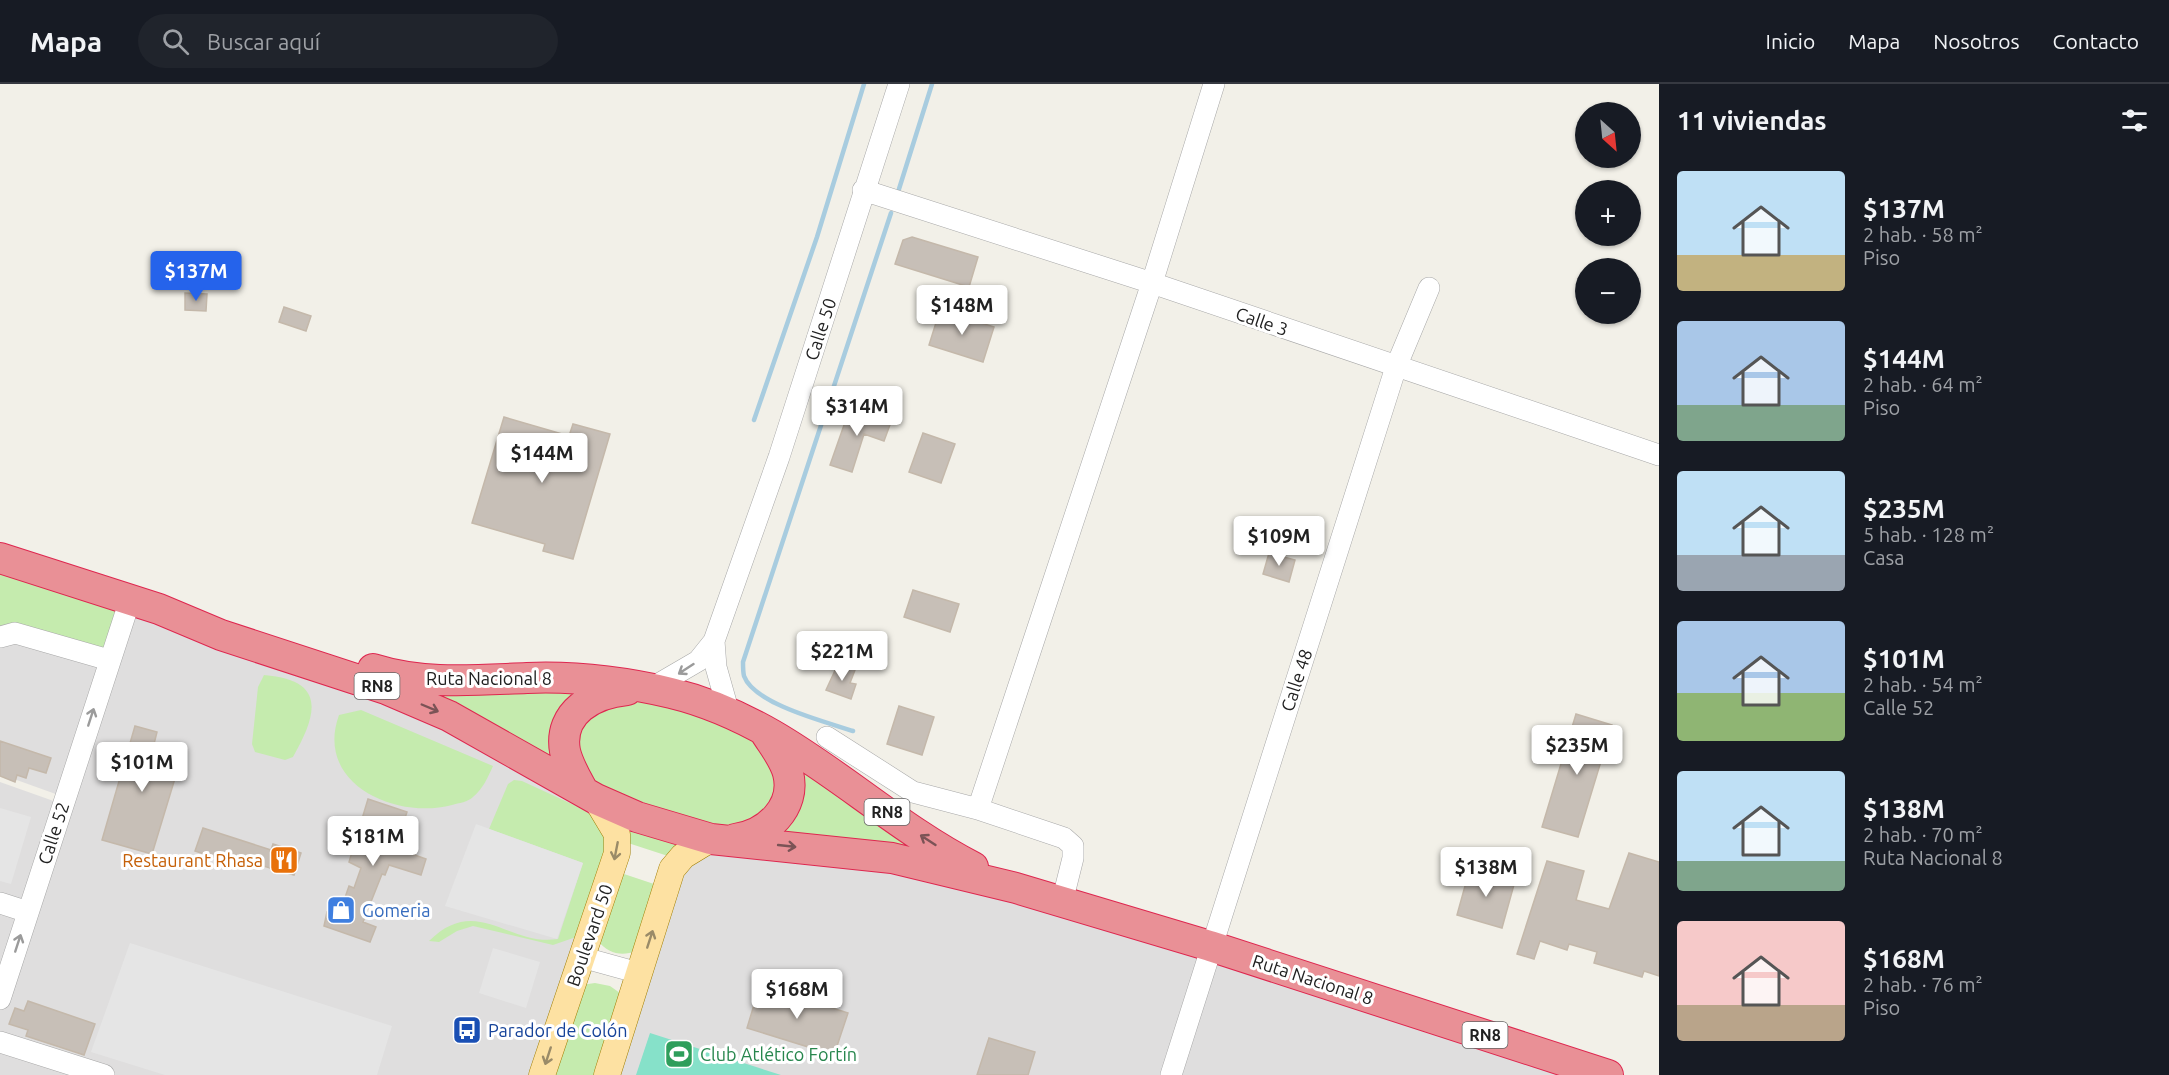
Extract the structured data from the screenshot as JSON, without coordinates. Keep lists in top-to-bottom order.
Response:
{
  "streets": {
    "highway": ["Ruta Nacional 8", "RN8"],
    "main road": ["Boulevard 50"],
    "street": [
      "Calle 3",
      "Calle 50",
      "Calle 48",
      "Calle 52"
    ]
  },
  "crossings": [
    ["Calle 3", "Calle 50"],
    ["Calle 3", "Calle 48"],
    ["Calle 50", "Ruta Nacional 8"],
    ["Calle 50", "Boulevard 50"],
    ["Ruta Nacional 8", "Calle 48"],
    ["Ruta Nacional 8", "Calle 52"],
    ["Ruta Nacional 8", "Boulevard 50"]
  ],
  "one_way": ["Calle 52"],
  "places": {
    "restaurant": ["Restaurant Rhasa"],
    "shop": ["Gomeria"],
    "bus stop": ["Parador de Colón"],
    "sports": ["Club Atlético Fortín"]
  },
  "north": "bottom right",
  "page": {
    "header": "Mapa",
    "search": "Buscar aquí",
    "nav": [
      "Inicio",
      "Mapa",
      "Nosotros",
      "Contacto"
    ],
    "heading": "11 viviendas",
    "map_buttons": ["+", "−"],
    "list": [
      {
        "name": "$137M",
        "note": "2 hab. · 58 m² · Piso"
      },
      {
        "name": "$144M",
        "note": "2 hab. · 64 m² · Piso"
      },
      {
        "name": "$235M",
        "note": "5 hab. · 128 m² · Casa"
      },
      {
        "name": "$101M",
        "note": "2 hab. · 54 m² · Calle 52"
      },
      {
        "name": "$138M",
        "note": "2 hab. · 70 m² · Ruta Nacional 8"
      },
      {
        "name": "$168M",
        "note": "2 hab. · 76 m² · Piso"
      }
    ],
    "price": [
      "$137M",
      "$148M",
      "$314M",
      "$144M",
      "$109M",
      "$221M",
      "$235M",
      "$101M",
      "$181M",
      "$138M",
      "$168M"
    ]
  }
}
